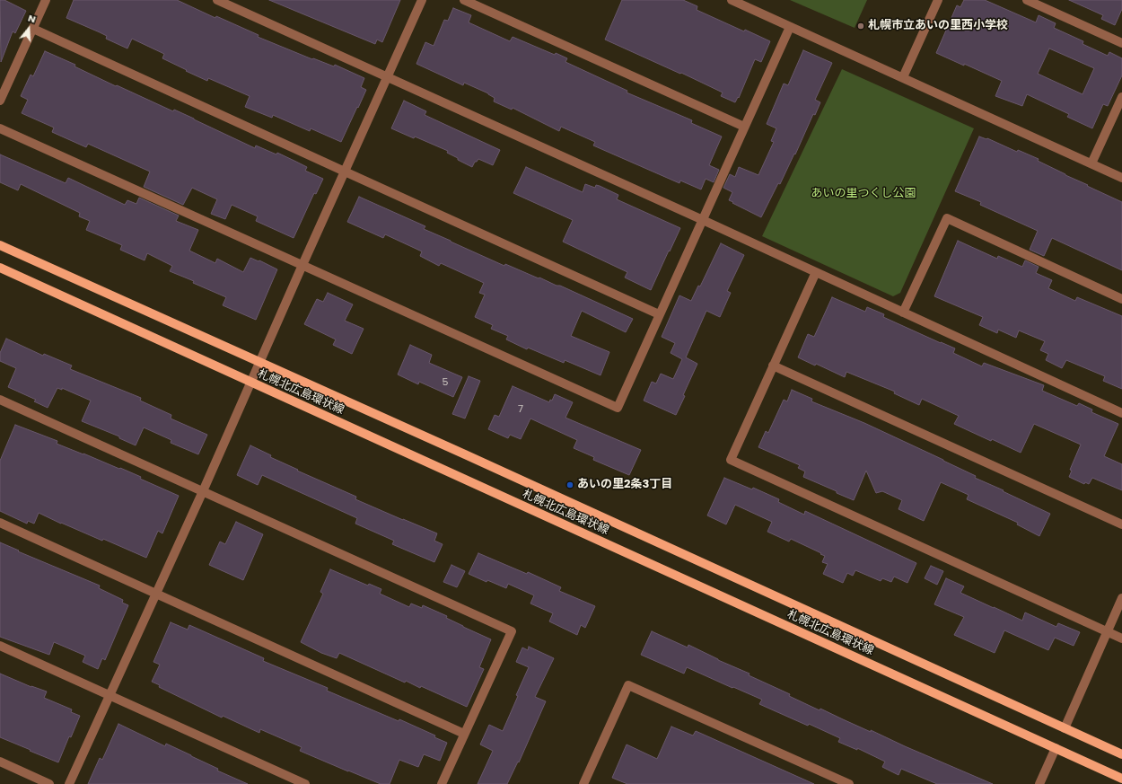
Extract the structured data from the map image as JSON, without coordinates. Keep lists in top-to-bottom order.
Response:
{
  "streets": {
    "main road": ["札幌北広島環状線"]
  },
  "parks": ["あいの里つくし公園"],
  "places": ["札幌市立あいの里西小学校", "あいの里2条3丁目"],
  "house_numbers": ["5", "7"],
  "north": "top"
}
